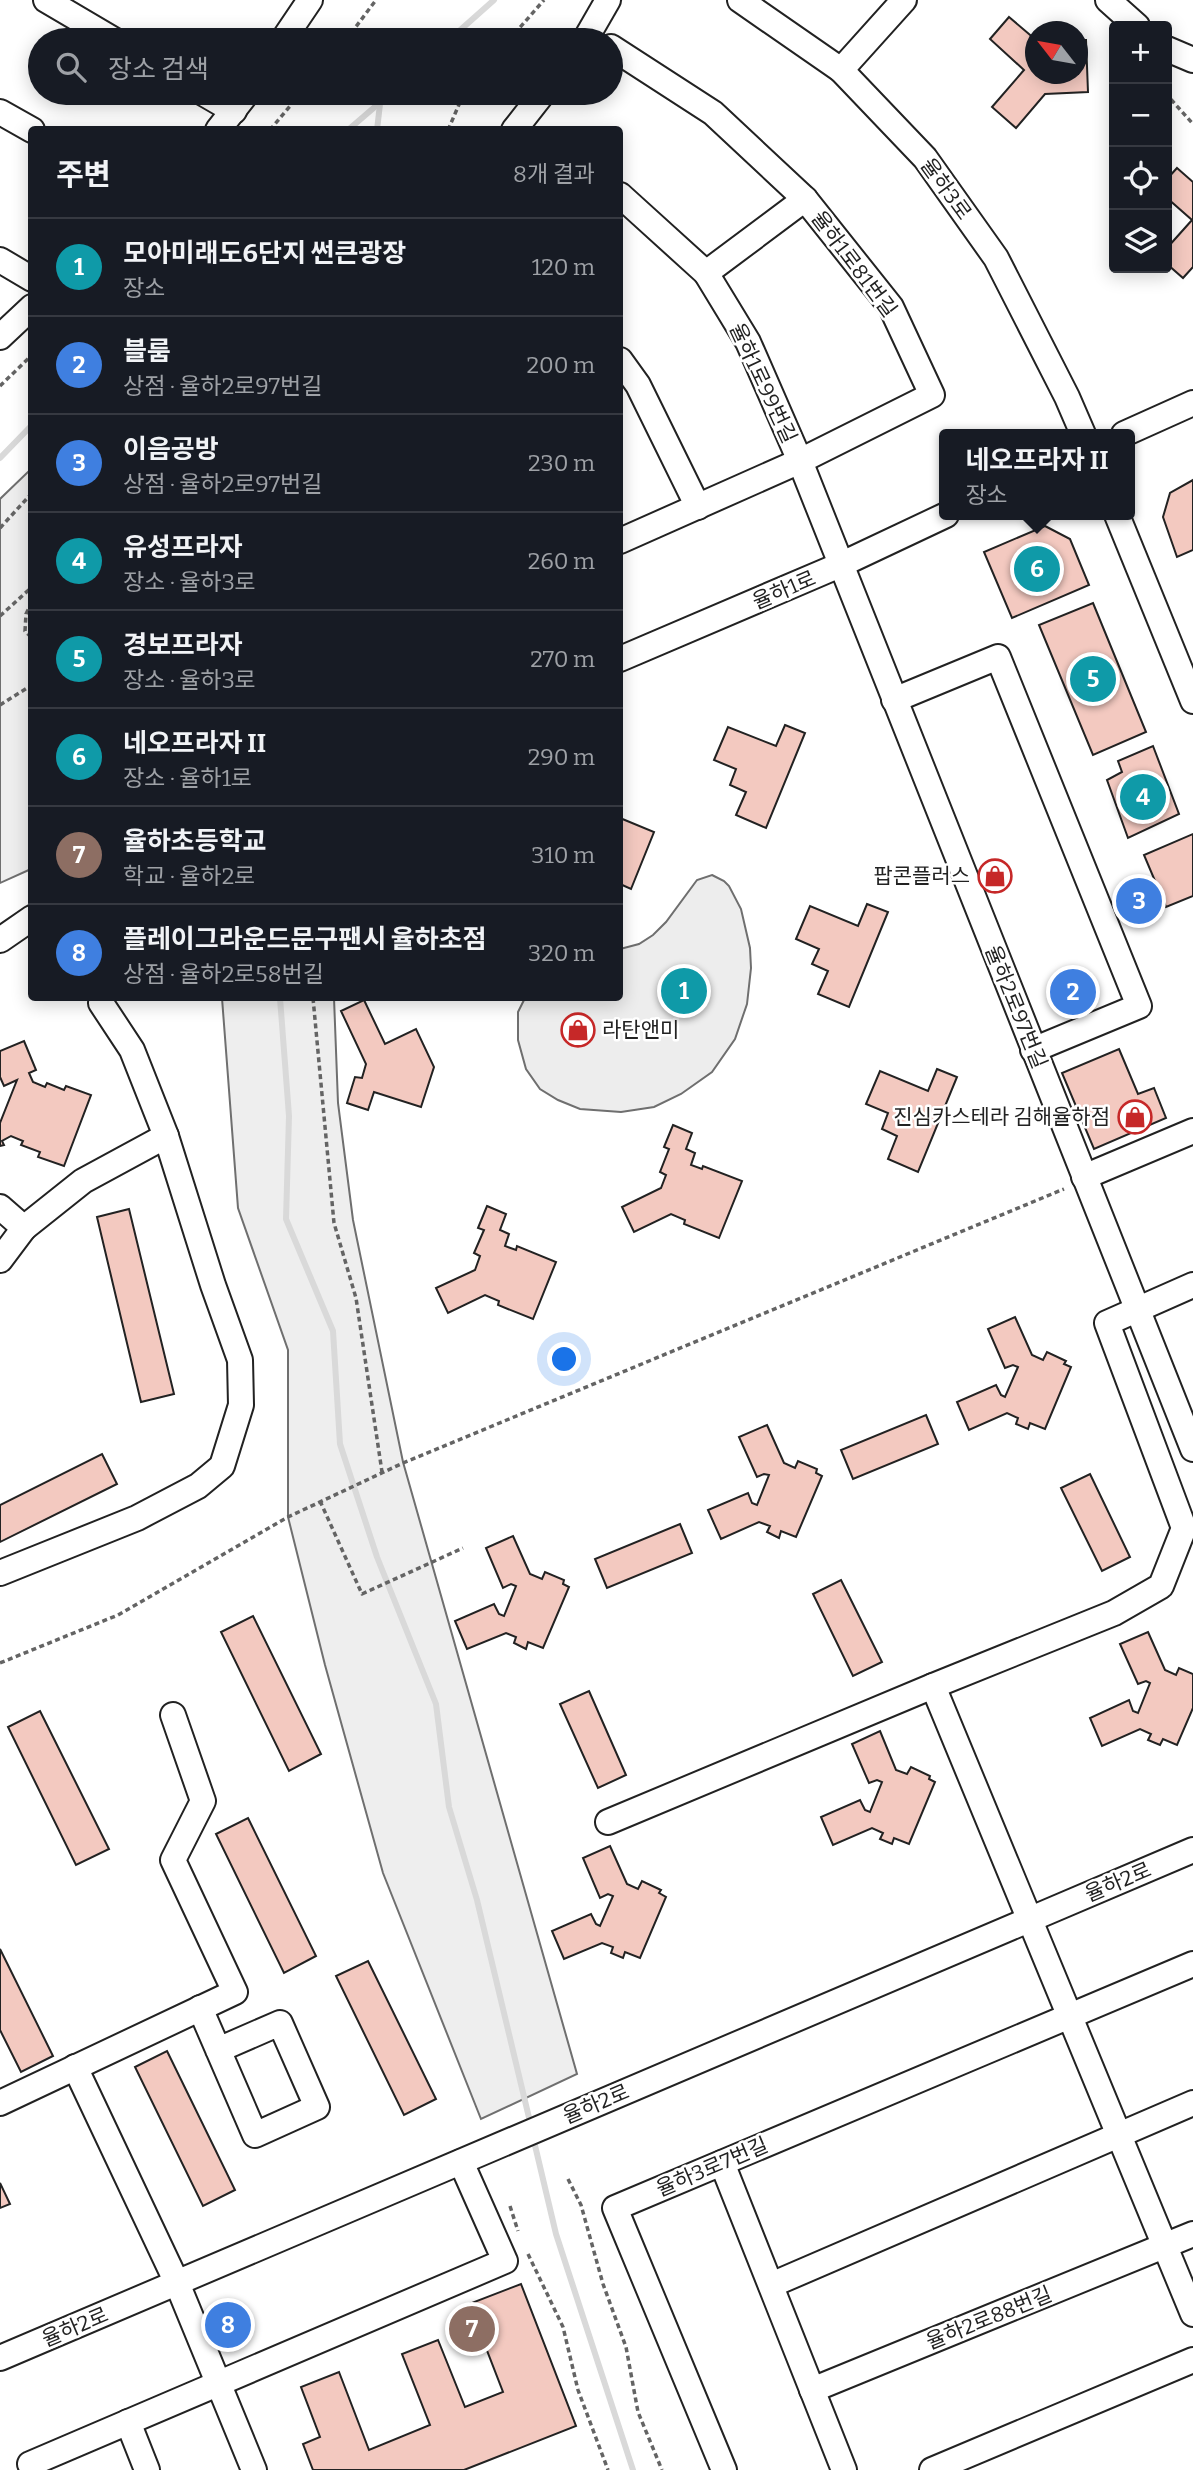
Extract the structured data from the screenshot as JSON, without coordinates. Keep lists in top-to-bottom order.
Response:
{
  "streets": {
    "street": [
      "율하3로",
      "율하1로81번길",
      "율하1로99번길",
      "율하1로",
      "율하2로97번길",
      "율하2로",
      "율하3로7번길",
      "율하2로88번길"
    ]
  },
  "crossings": [
    ["율하1로81번길", "율하1로99번길"],
    ["율하1로99번길", "율하1로"],
    ["율하1로99번길", "율하2로97번길"],
    ["율하1로", "율하2로97번길"]
  ],
  "places": {
    "shop": ["팝콘플러스", "라탄앤미", "진심카스테라 김해율하점"]
  },
  "north": "top left",
  "page": {
    "map_buttons": ["+", "−"],
    "search": "장소 검색",
    "heading": ["주변", "8개 결과"],
    "list": [
      {
        "mark": "1",
        "name": "모아미래도6단지 썬큰광장",
        "note": "장소",
        "value": "120 m"
      },
      {
        "mark": "2",
        "name": "블룸",
        "note": "상점 · 율하2로97번길",
        "value": "200 m"
      },
      {
        "mark": "3",
        "name": "이음공방",
        "note": "상점 · 율하2로97번길",
        "value": "230 m"
      },
      {
        "mark": "4",
        "name": "유성프라자",
        "note": "장소 · 율하3로",
        "value": "260 m"
      },
      {
        "mark": "5",
        "name": "경보프라자",
        "note": "장소 · 율하3로",
        "value": "270 m"
      },
      {
        "mark": "6",
        "name": "네오프라자 II",
        "note": "장소 · 율하1로",
        "value": "290 m"
      },
      {
        "mark": "7",
        "name": "율하초등학교",
        "note": "학교 · 율하2로",
        "value": "310 m"
      },
      {
        "mark": "8",
        "name": "플레이그라운드문구팬시 율하초점",
        "note": "상점 · 율하2로58번길",
        "value": "320 m"
      }
    ],
    "popup": ["네오프라자 II", "장소"],
    "pins": [
      "6",
      "5",
      "4",
      "3",
      "1",
      "2",
      "8",
      "7"
    ]
  }
}
